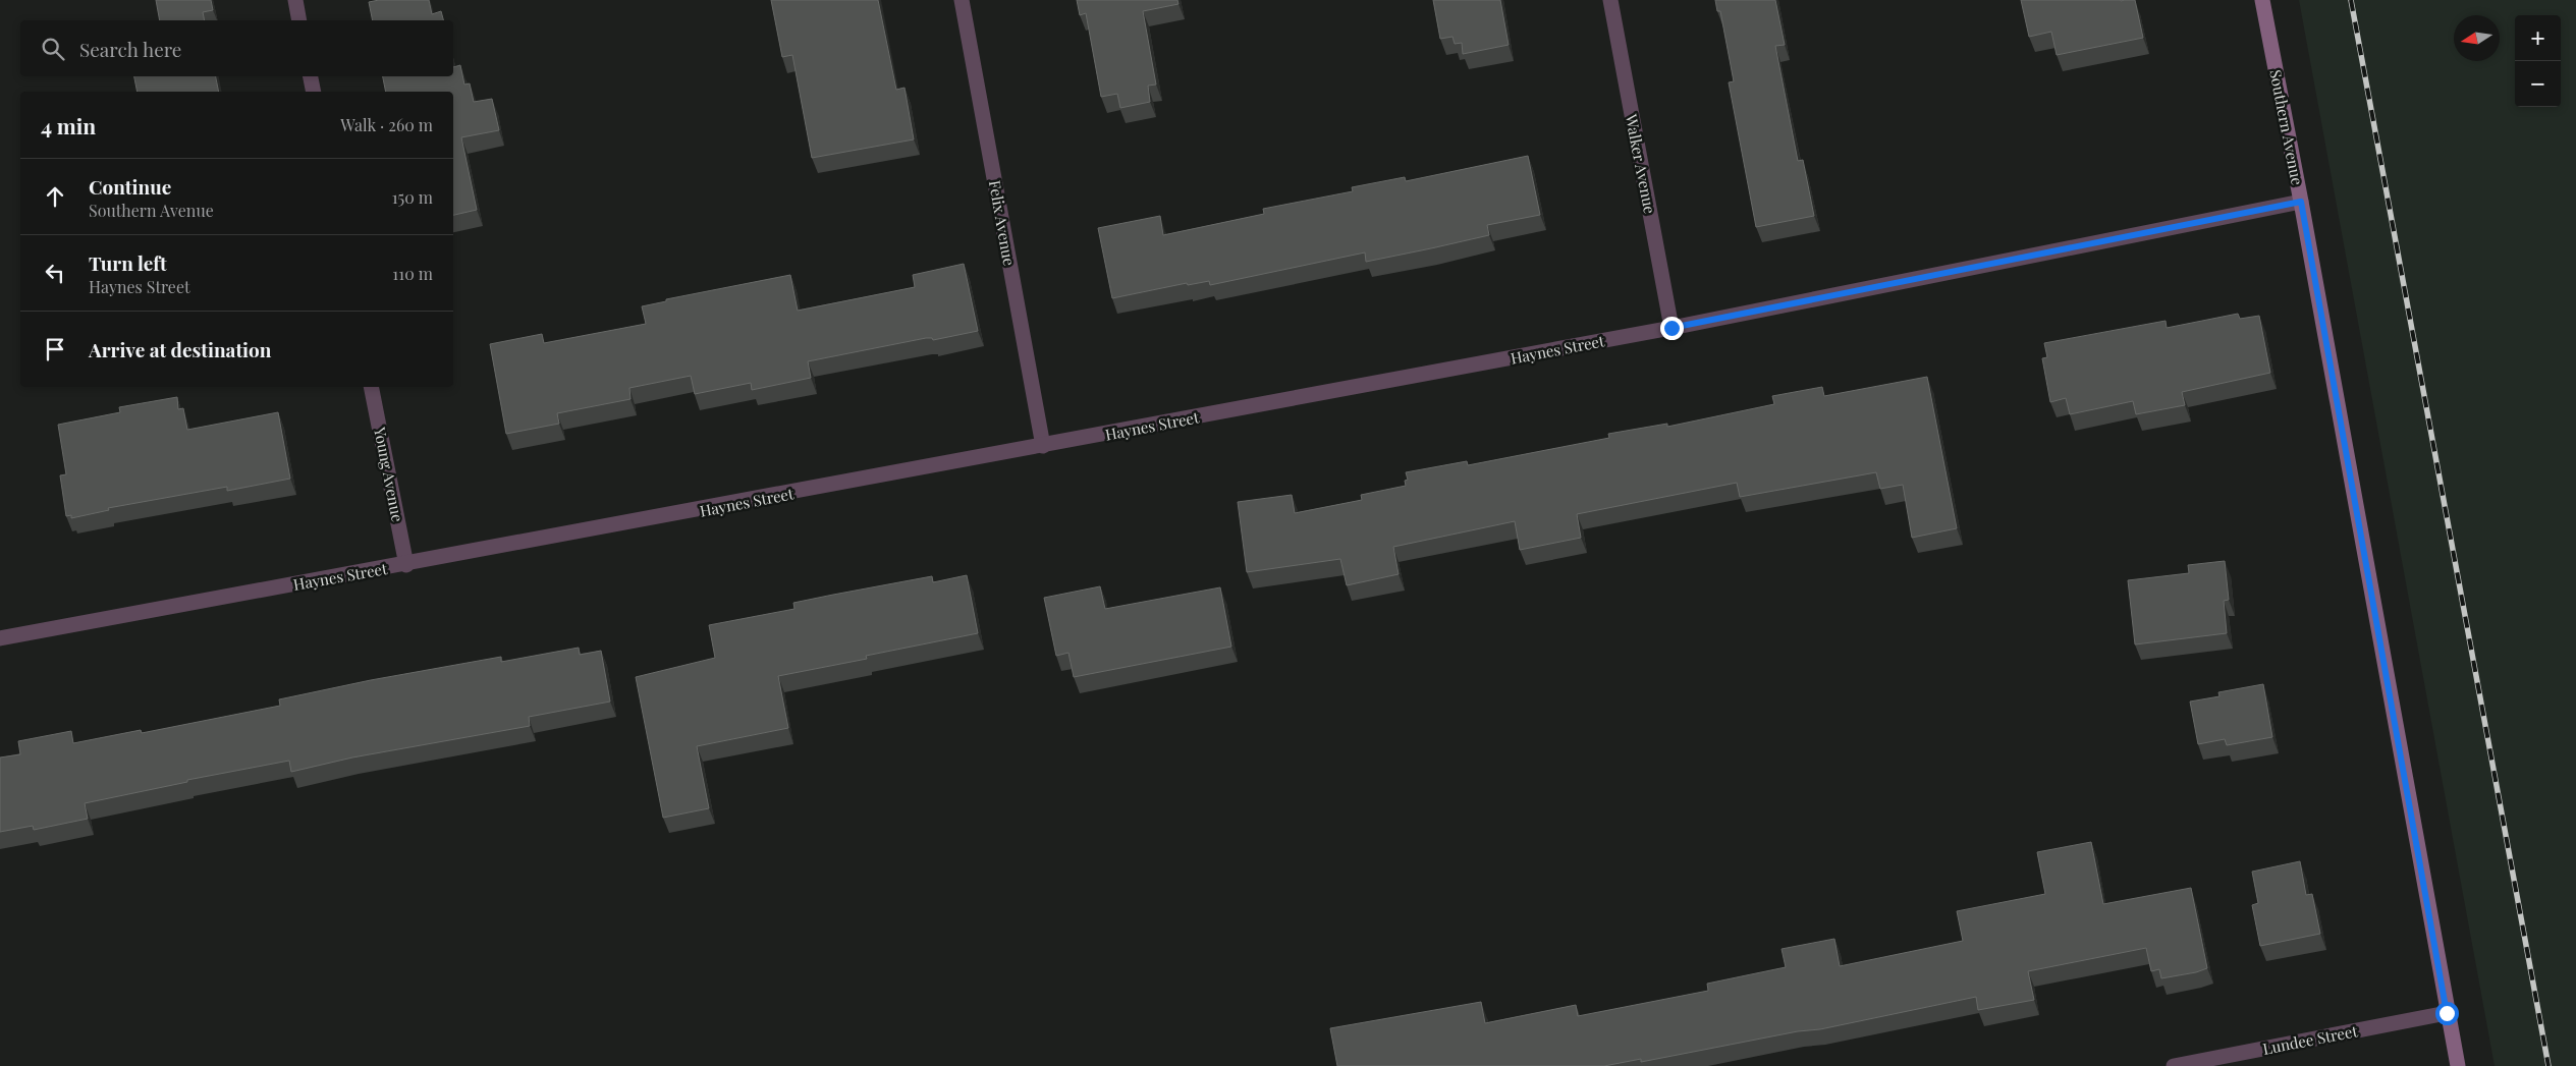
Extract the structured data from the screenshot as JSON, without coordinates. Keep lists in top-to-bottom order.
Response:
{
  "streets": {
    "main road": ["Southern Avenue"],
    "street": [
      "Walker Avenue",
      "Felix Avenue",
      "Haynes Street",
      "Young Avenue",
      "Lundee Street"
    ]
  },
  "crossings": [
    ["Southern Avenue", "Haynes Street"],
    ["Southern Avenue", "Lundee Street"],
    ["Walker Avenue", "Haynes Street"],
    ["Felix Avenue", "Haynes Street"],
    ["Haynes Street", "Young Avenue"]
  ],
  "north": "left",
  "page": {
    "map_buttons": ["+", "−"],
    "search": "Search here",
    "heading": ["4 min", "Walk · 260 m"],
    "list": [
      ["Continue", "Southern Avenue", "150 m"],
      ["Turn left", "Haynes Street", "110 m"],
      "Arrive at destination"
    ]
  }
}
